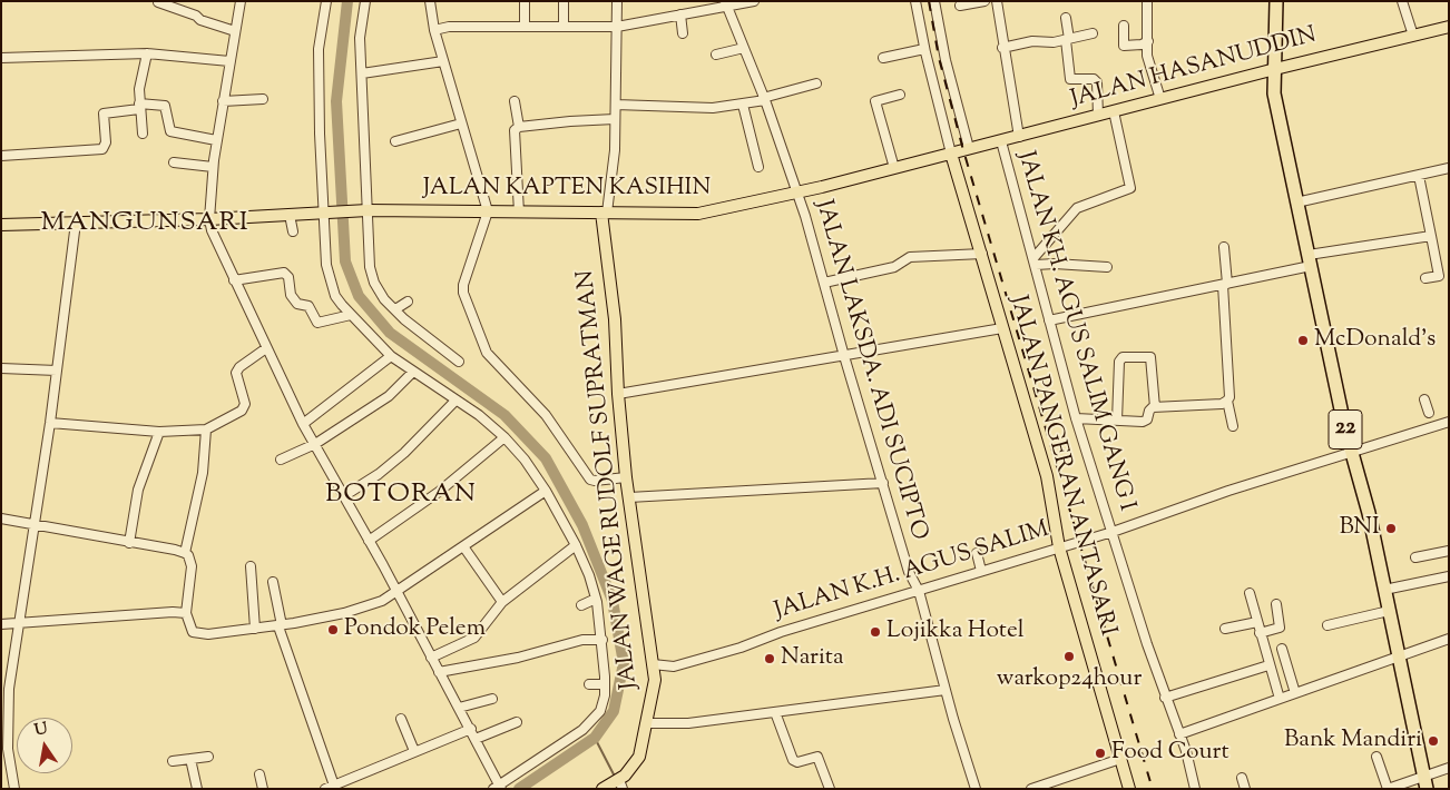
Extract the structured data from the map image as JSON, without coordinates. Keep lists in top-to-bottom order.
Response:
{
  "streets": {
    "highway": ["22"],
    "main road": [
      "JALAN HASANUDDIN",
      "JALAN KAPTEN KASIHIN",
      "JALAN PANGERAN ANTASARI",
      "JALAN WAGE RUDOLF SUPRATMAN"
    ],
    "street": ["JALAN KH. AGUS SALIM GANG I", "JALAN LAKSDA. ADI SUCIPTO", "JALAN K.H. AGUS SALIM"]
  },
  "crossings": [
    ["JALAN HASANUDDIN", "JALAN KAPTEN KASIHIN"],
    ["JALAN HASANUDDIN", "JALAN KH. AGUS SALIM GANG I"],
    ["JALAN HASANUDDIN", "22"],
    ["JALAN HASANUDDIN", "JALAN PANGERAN ANTASARI"],
    ["JALAN KAPTEN KASIHIN", "JALAN LAKSDA. ADI SUCIPTO"],
    ["JALAN KAPTEN KASIHIN", "JALAN PANGERAN ANTASARI"],
    ["JALAN KAPTEN KASIHIN", "JALAN WAGE RUDOLF SUPRATMAN"],
    ["JALAN KH. AGUS SALIM GANG I", "JALAN K.H. AGUS SALIM"],
    ["JALAN LAKSDA. ADI SUCIPTO", "JALAN K.H. AGUS SALIM"],
    ["22", "JALAN K.H. AGUS SALIM"],
    ["JALAN PANGERAN ANTASARI", "JALAN K.H. AGUS SALIM"],
    ["JALAN WAGE RUDOLF SUPRATMAN", "JALAN K.H. AGUS SALIM"]
  ],
  "districts": ["MANGUNSARI", "BOTORAN"],
  "places": [
    "McDonald's",
    "BNI",
    "Pondok Pelem",
    "Lojikka Hotel",
    "warkop24hour",
    "Narita",
    "Bank Mandiri",
    "Food Court"
  ],
  "north": "top"
}
